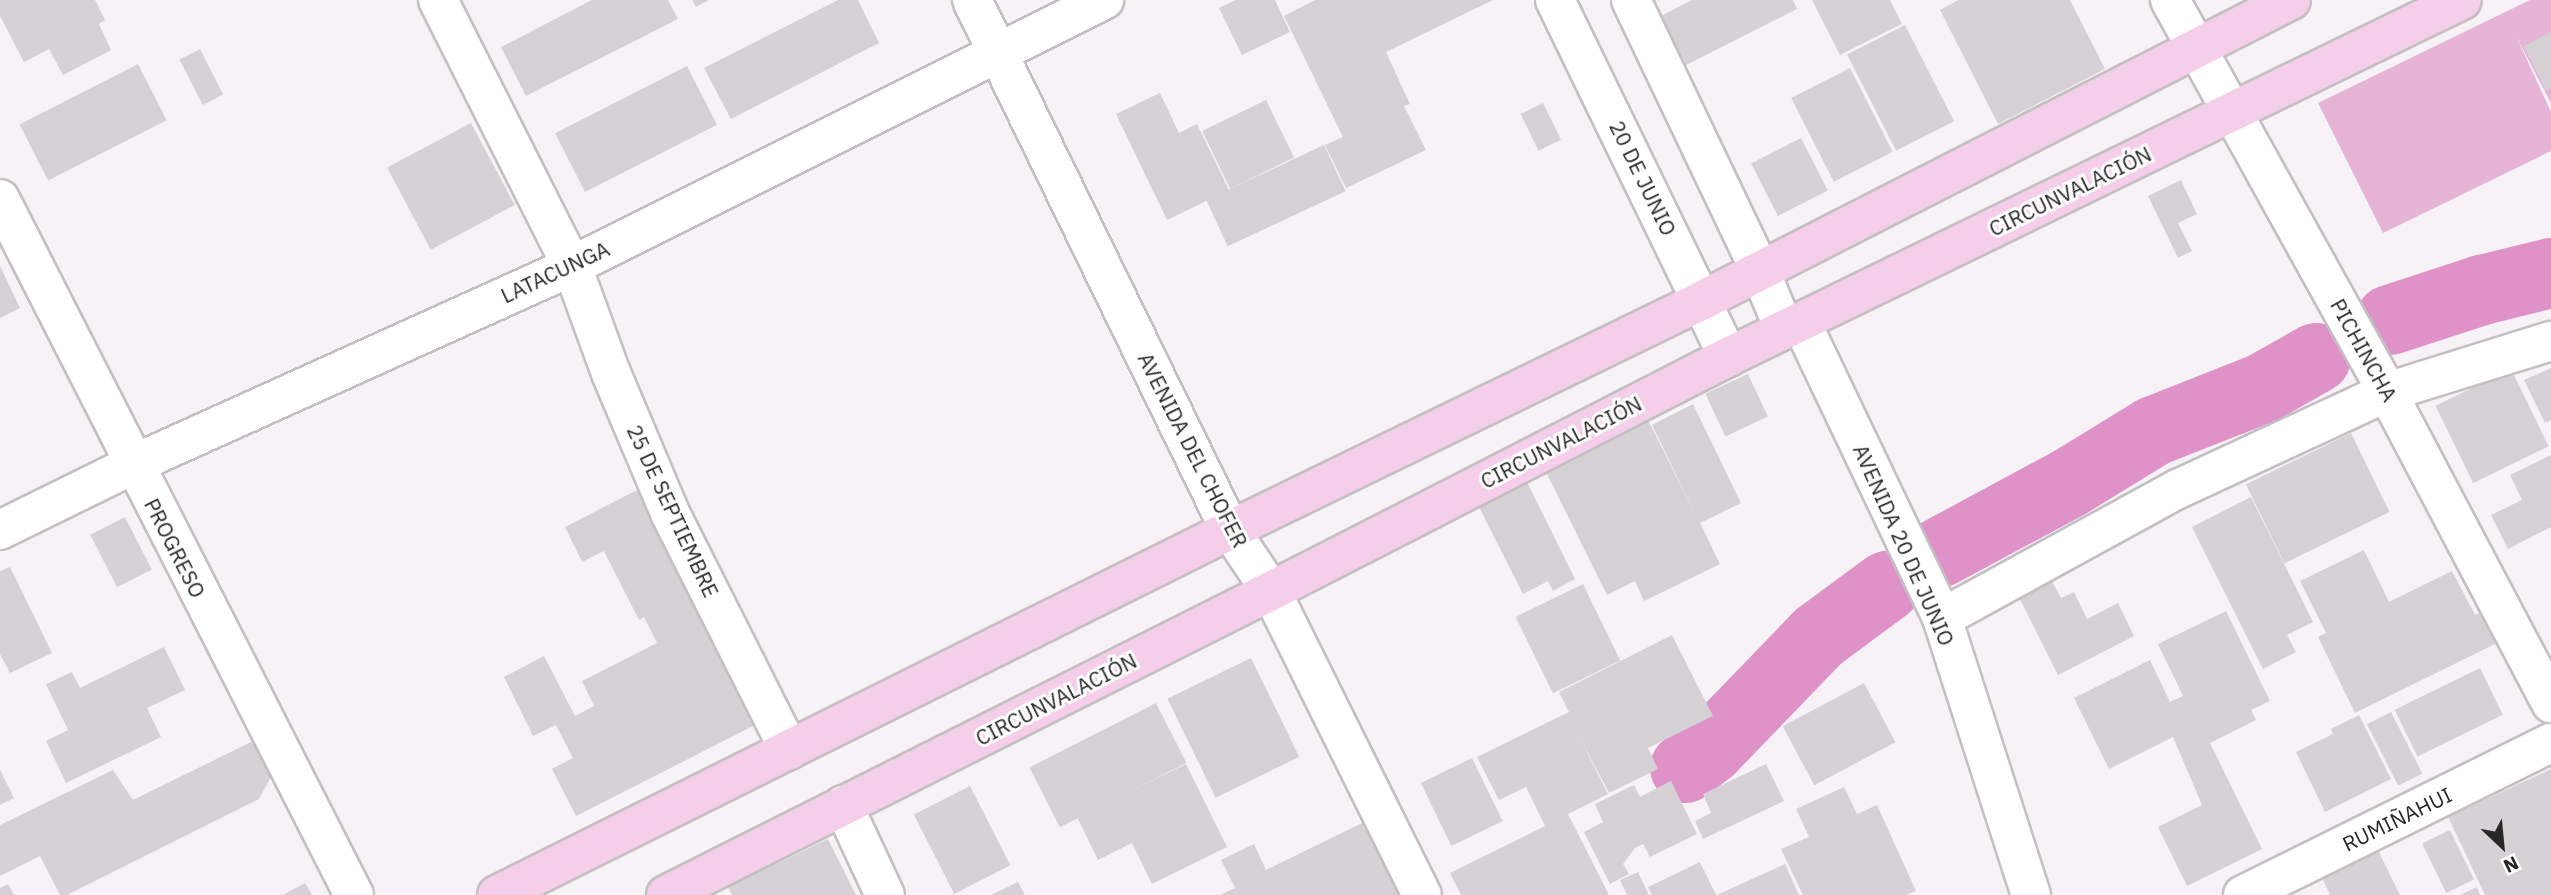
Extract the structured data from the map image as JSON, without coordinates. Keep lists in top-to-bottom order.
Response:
{
  "streets": {
    "main road": ["CIRCUNVALACIÓN"],
    "street": [
      "20 DE JUNIO",
      "LATACUNGA",
      "PICHINCHA",
      "AVENIDA DEL CHOFER",
      "25 DE SEPTIEMBRE",
      "AVENIDA 20 DE JUNIO",
      "PROGRESO",
      "RUMIÑAHUI"
    ]
  },
  "crossings": [
    ["20 DE JUNIO", "CIRCUNVALACIÓN"],
    ["CIRCUNVALACIÓN", "PICHINCHA"],
    ["CIRCUNVALACIÓN", "AVENIDA DEL CHOFER"],
    ["CIRCUNVALACIÓN", "AVENIDA 20 DE JUNIO"],
    ["LATACUNGA", "AVENIDA DEL CHOFER"],
    ["LATACUNGA", "25 DE SEPTIEMBRE"],
    ["LATACUNGA", "PROGRESO"]
  ],
  "north": "bottom right"
}
